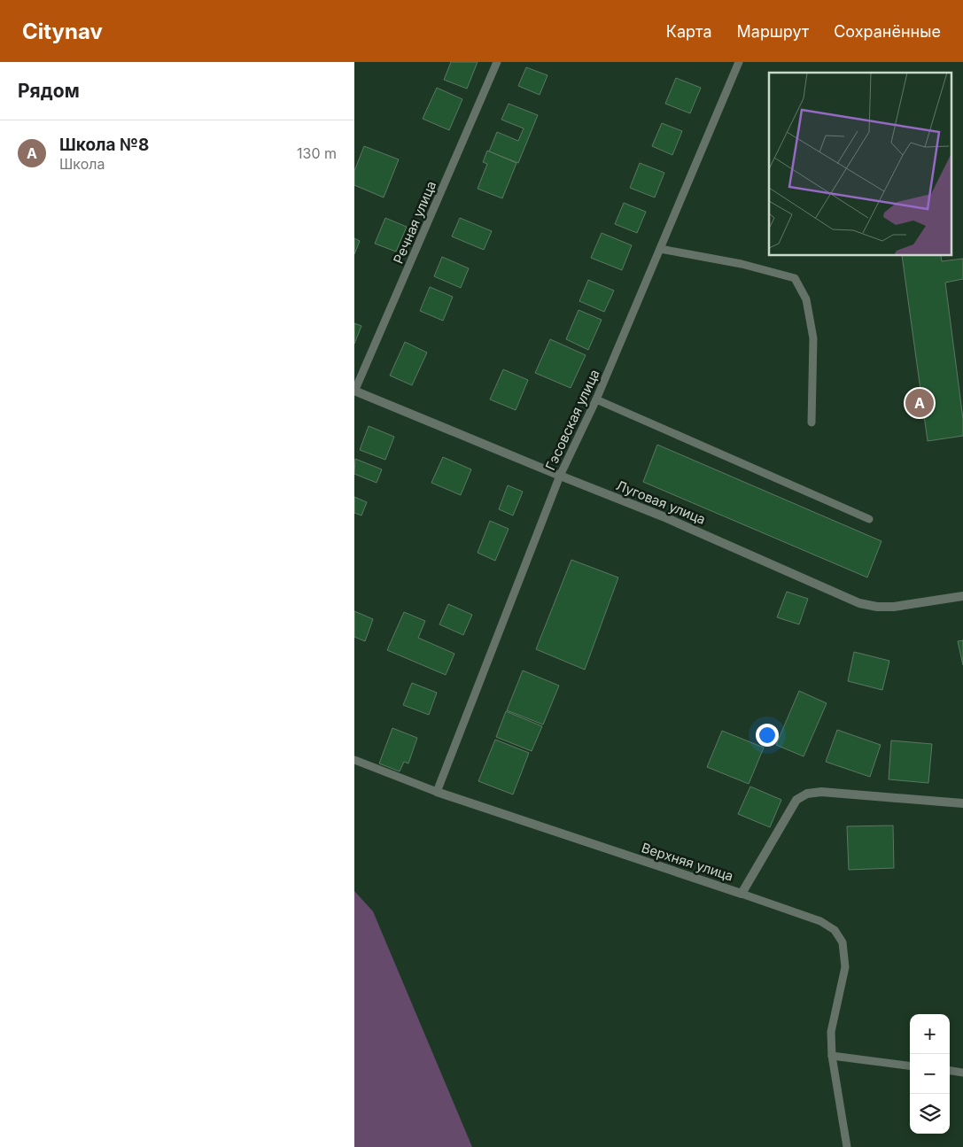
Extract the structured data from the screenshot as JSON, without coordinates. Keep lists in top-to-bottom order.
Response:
{
  "streets": {
    "street": ["Луговая улица", "Верхняя улица"],
    "lane": ["Речная улица", "Гэсовская улица"]
  },
  "crossings": [
    ["Речная улица", "Луговая улица"],
    ["Гэсовская улица", "Луговая улица"],
    ["Гэсовская улица", "Верхняя улица"]
  ],
  "page": {
    "header": "Citynav",
    "nav": ["Карта", "Маршрут", "Сохранённые"],
    "heading": "Рядом",
    "list": [
      {
        "mark": "A",
        "name": "Школа №8",
        "note": "Школа",
        "value": "130 m"
      }
    ],
    "pins": "A",
    "map_buttons": ["+", "−"]
  }
}
